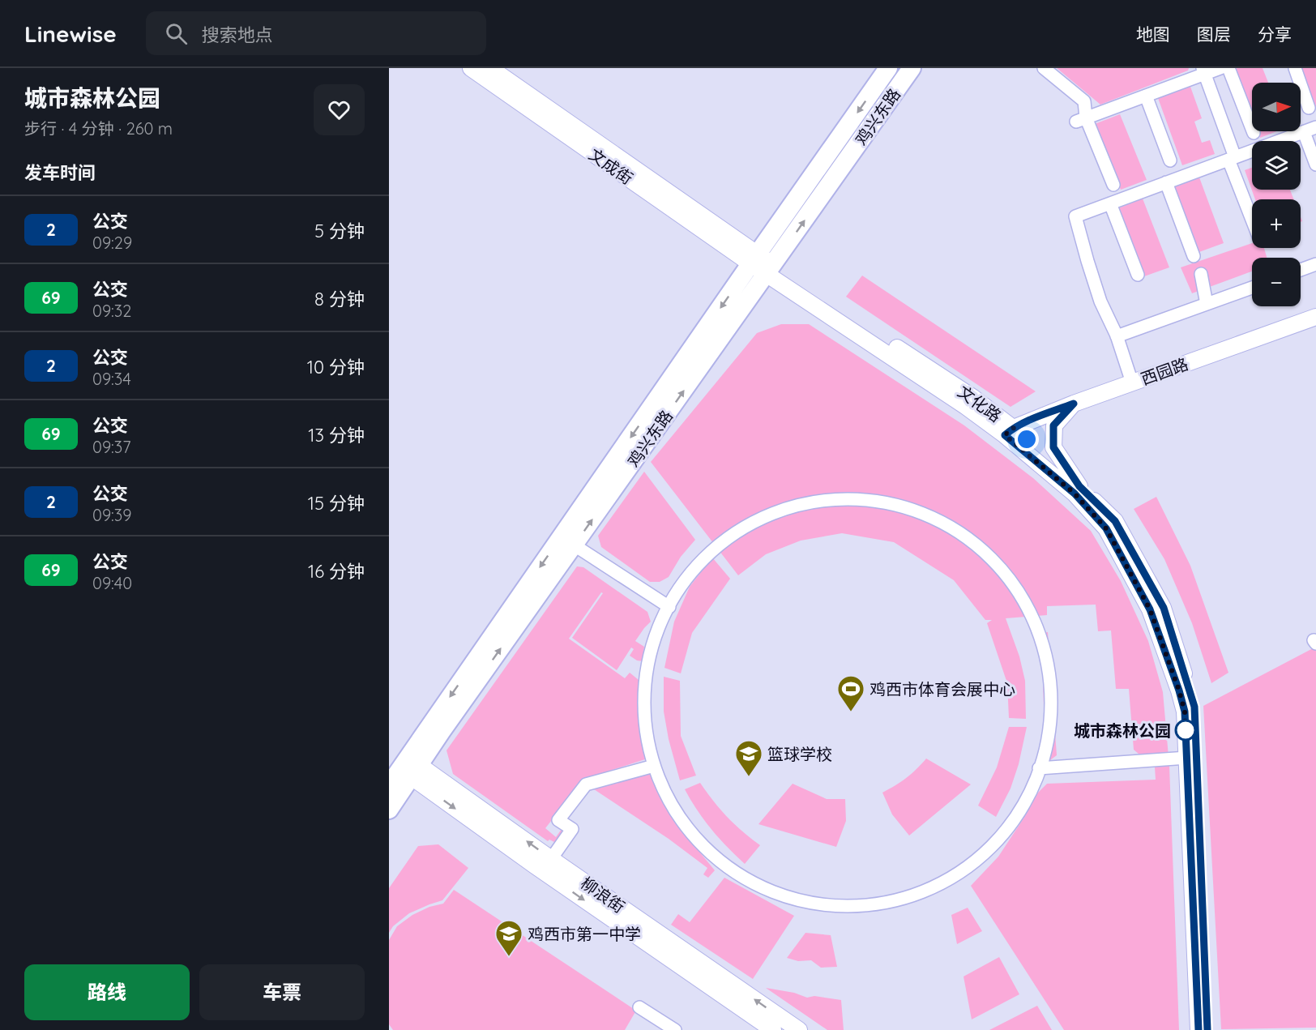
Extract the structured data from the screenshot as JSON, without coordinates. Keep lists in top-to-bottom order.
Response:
{
  "streets": {
    "highway": ["鸡兴东路"],
    "main road": [
      "文成街",
      "西园路",
      "文化路",
      "柳浪街"
    ]
  },
  "crossings": [
    ["鸡兴东路", "文成街"],
    ["鸡兴东路", "文化路"],
    ["鸡兴东路", "柳浪街"],
    ["文成街", "文化路"],
    ["西园路", "文化路"]
  ],
  "places": {
    "sports": ["鸡西市体育会展中心"],
    "other": ["城市森林公园"],
    "school or university": ["篮球学校", "鸡西市第一中学"]
  },
  "lines": ["bus line 2"],
  "north": "right",
  "page": {
    "header": "Linewise",
    "search": "搜索地点",
    "nav": ["地图", "图层", "分享"],
    "heading": [
      ["城市森林公园", "步行 · 4 分钟 · 260 m"],
      "发车时间"
    ],
    "map_buttons": ["+", "−"],
    "list": [
      {
        "mark": "2",
        "name": "公交",
        "note": "09:29",
        "value": "5 分钟"
      },
      {
        "mark": "69",
        "name": "公交",
        "note": "09:32",
        "value": "8 分钟"
      },
      {
        "mark": "2",
        "name": "公交",
        "note": "09:34",
        "value": "10 分钟"
      },
      {
        "mark": "69",
        "name": "公交",
        "note": "09:37",
        "value": "13 分钟"
      },
      {
        "mark": "2",
        "name": "公交",
        "note": "09:39",
        "value": "15 分钟"
      },
      {
        "mark": "69",
        "name": "公交",
        "note": "09:40",
        "value": "16 分钟"
      }
    ],
    "buttons": ["路线", "车票"]
  }
}
